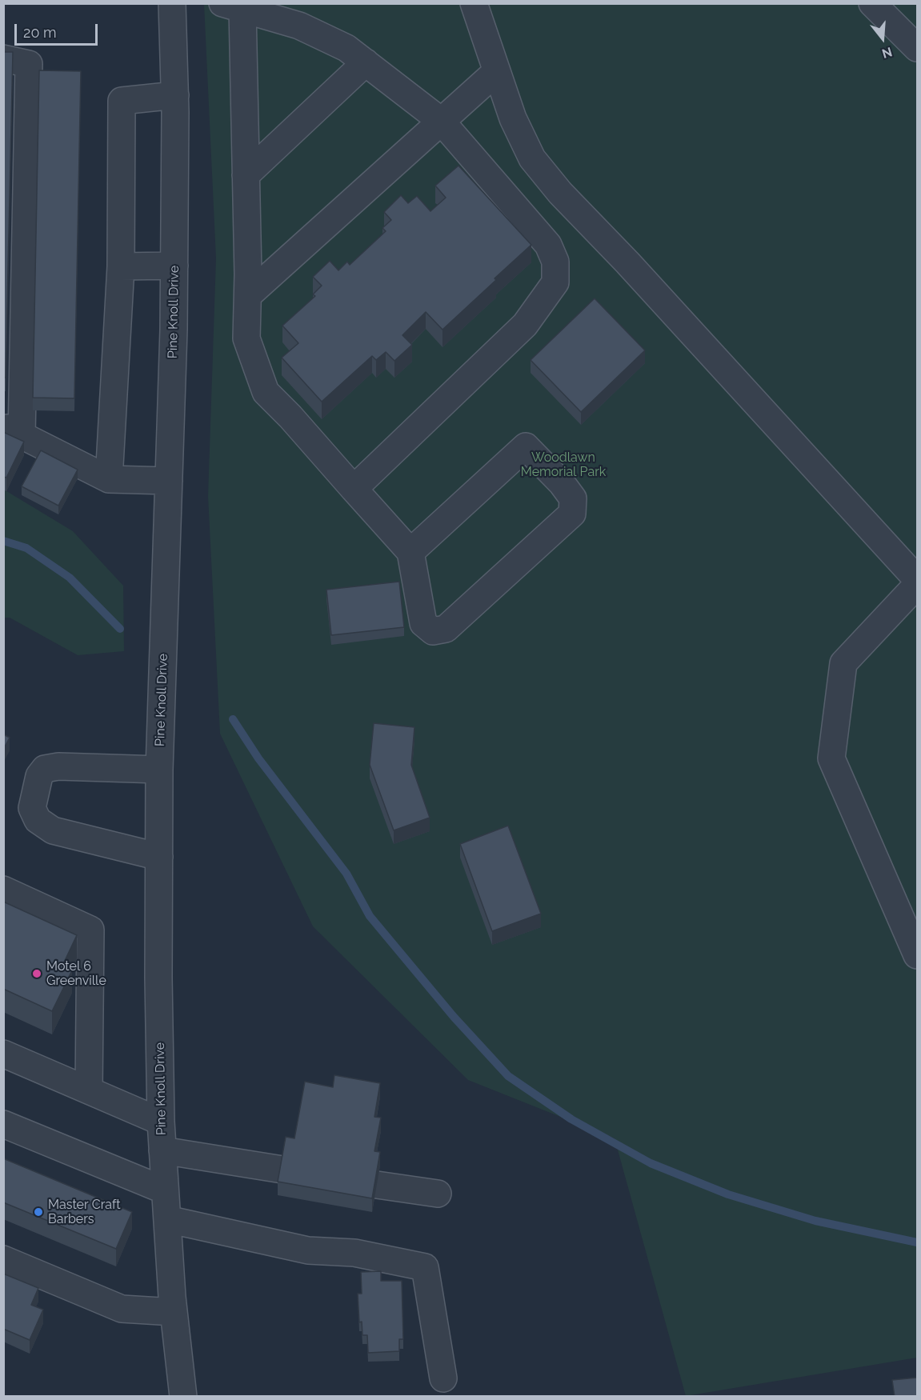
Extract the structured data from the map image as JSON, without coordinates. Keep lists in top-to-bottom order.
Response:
{
  "streets": {
    "street": ["Pine Knoll Drive"]
  },
  "parks": ["Woodlawn Memorial Park"],
  "places": ["Motel 6 Greenville", "Master Craft Barbers"],
  "scale_bar": "20 m",
  "north": "bottom"
}
